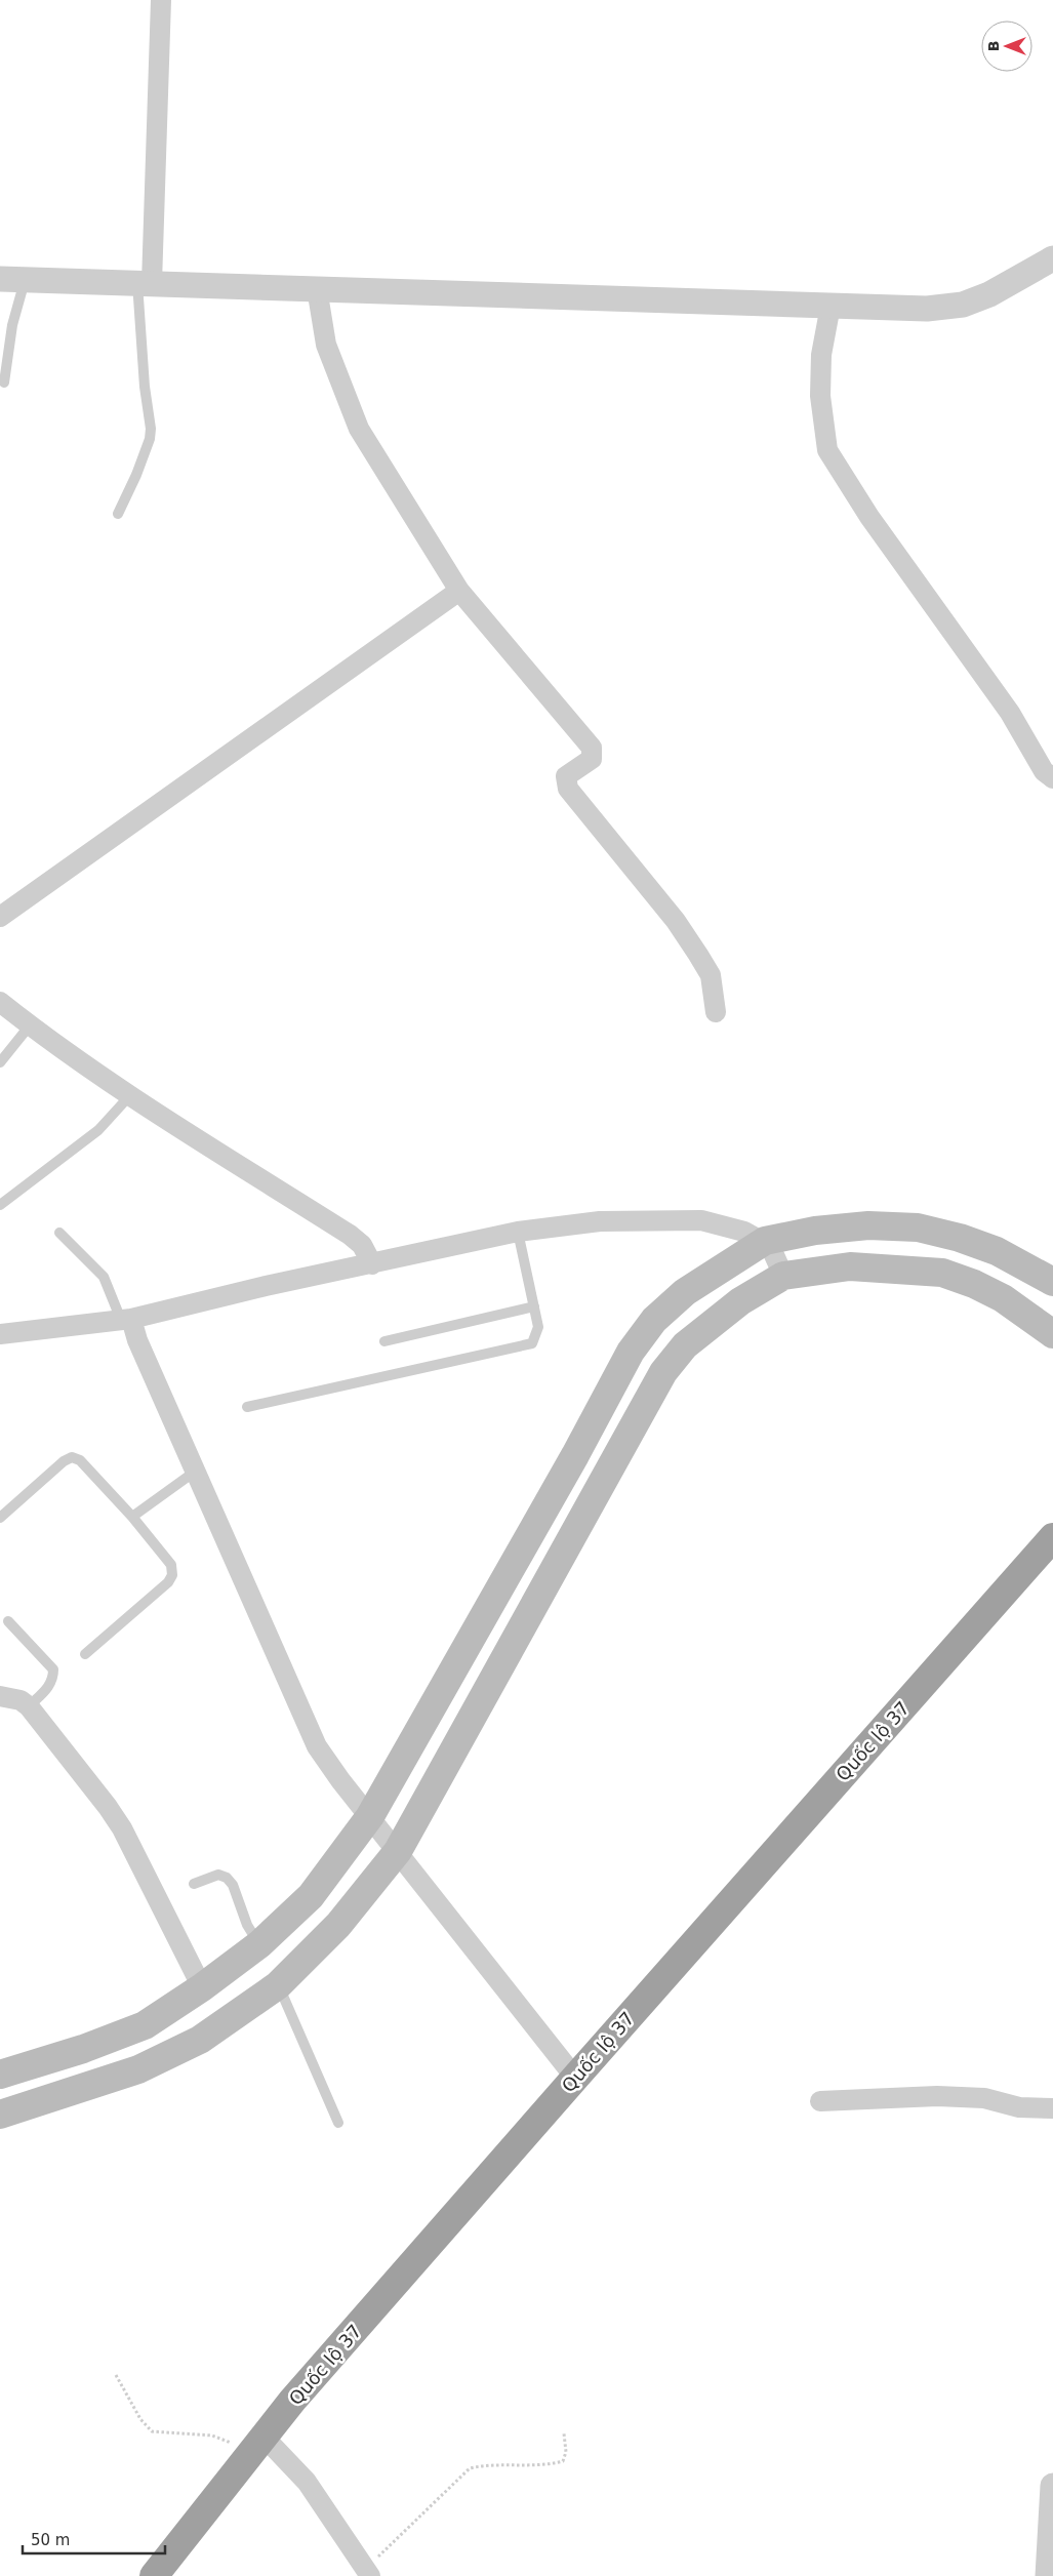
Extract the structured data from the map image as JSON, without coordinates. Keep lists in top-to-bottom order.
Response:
{
  "streets": {
    "highway": ["Quốc lộ 37"]
  },
  "scale_bar": "50 m",
  "north": "left"
}
